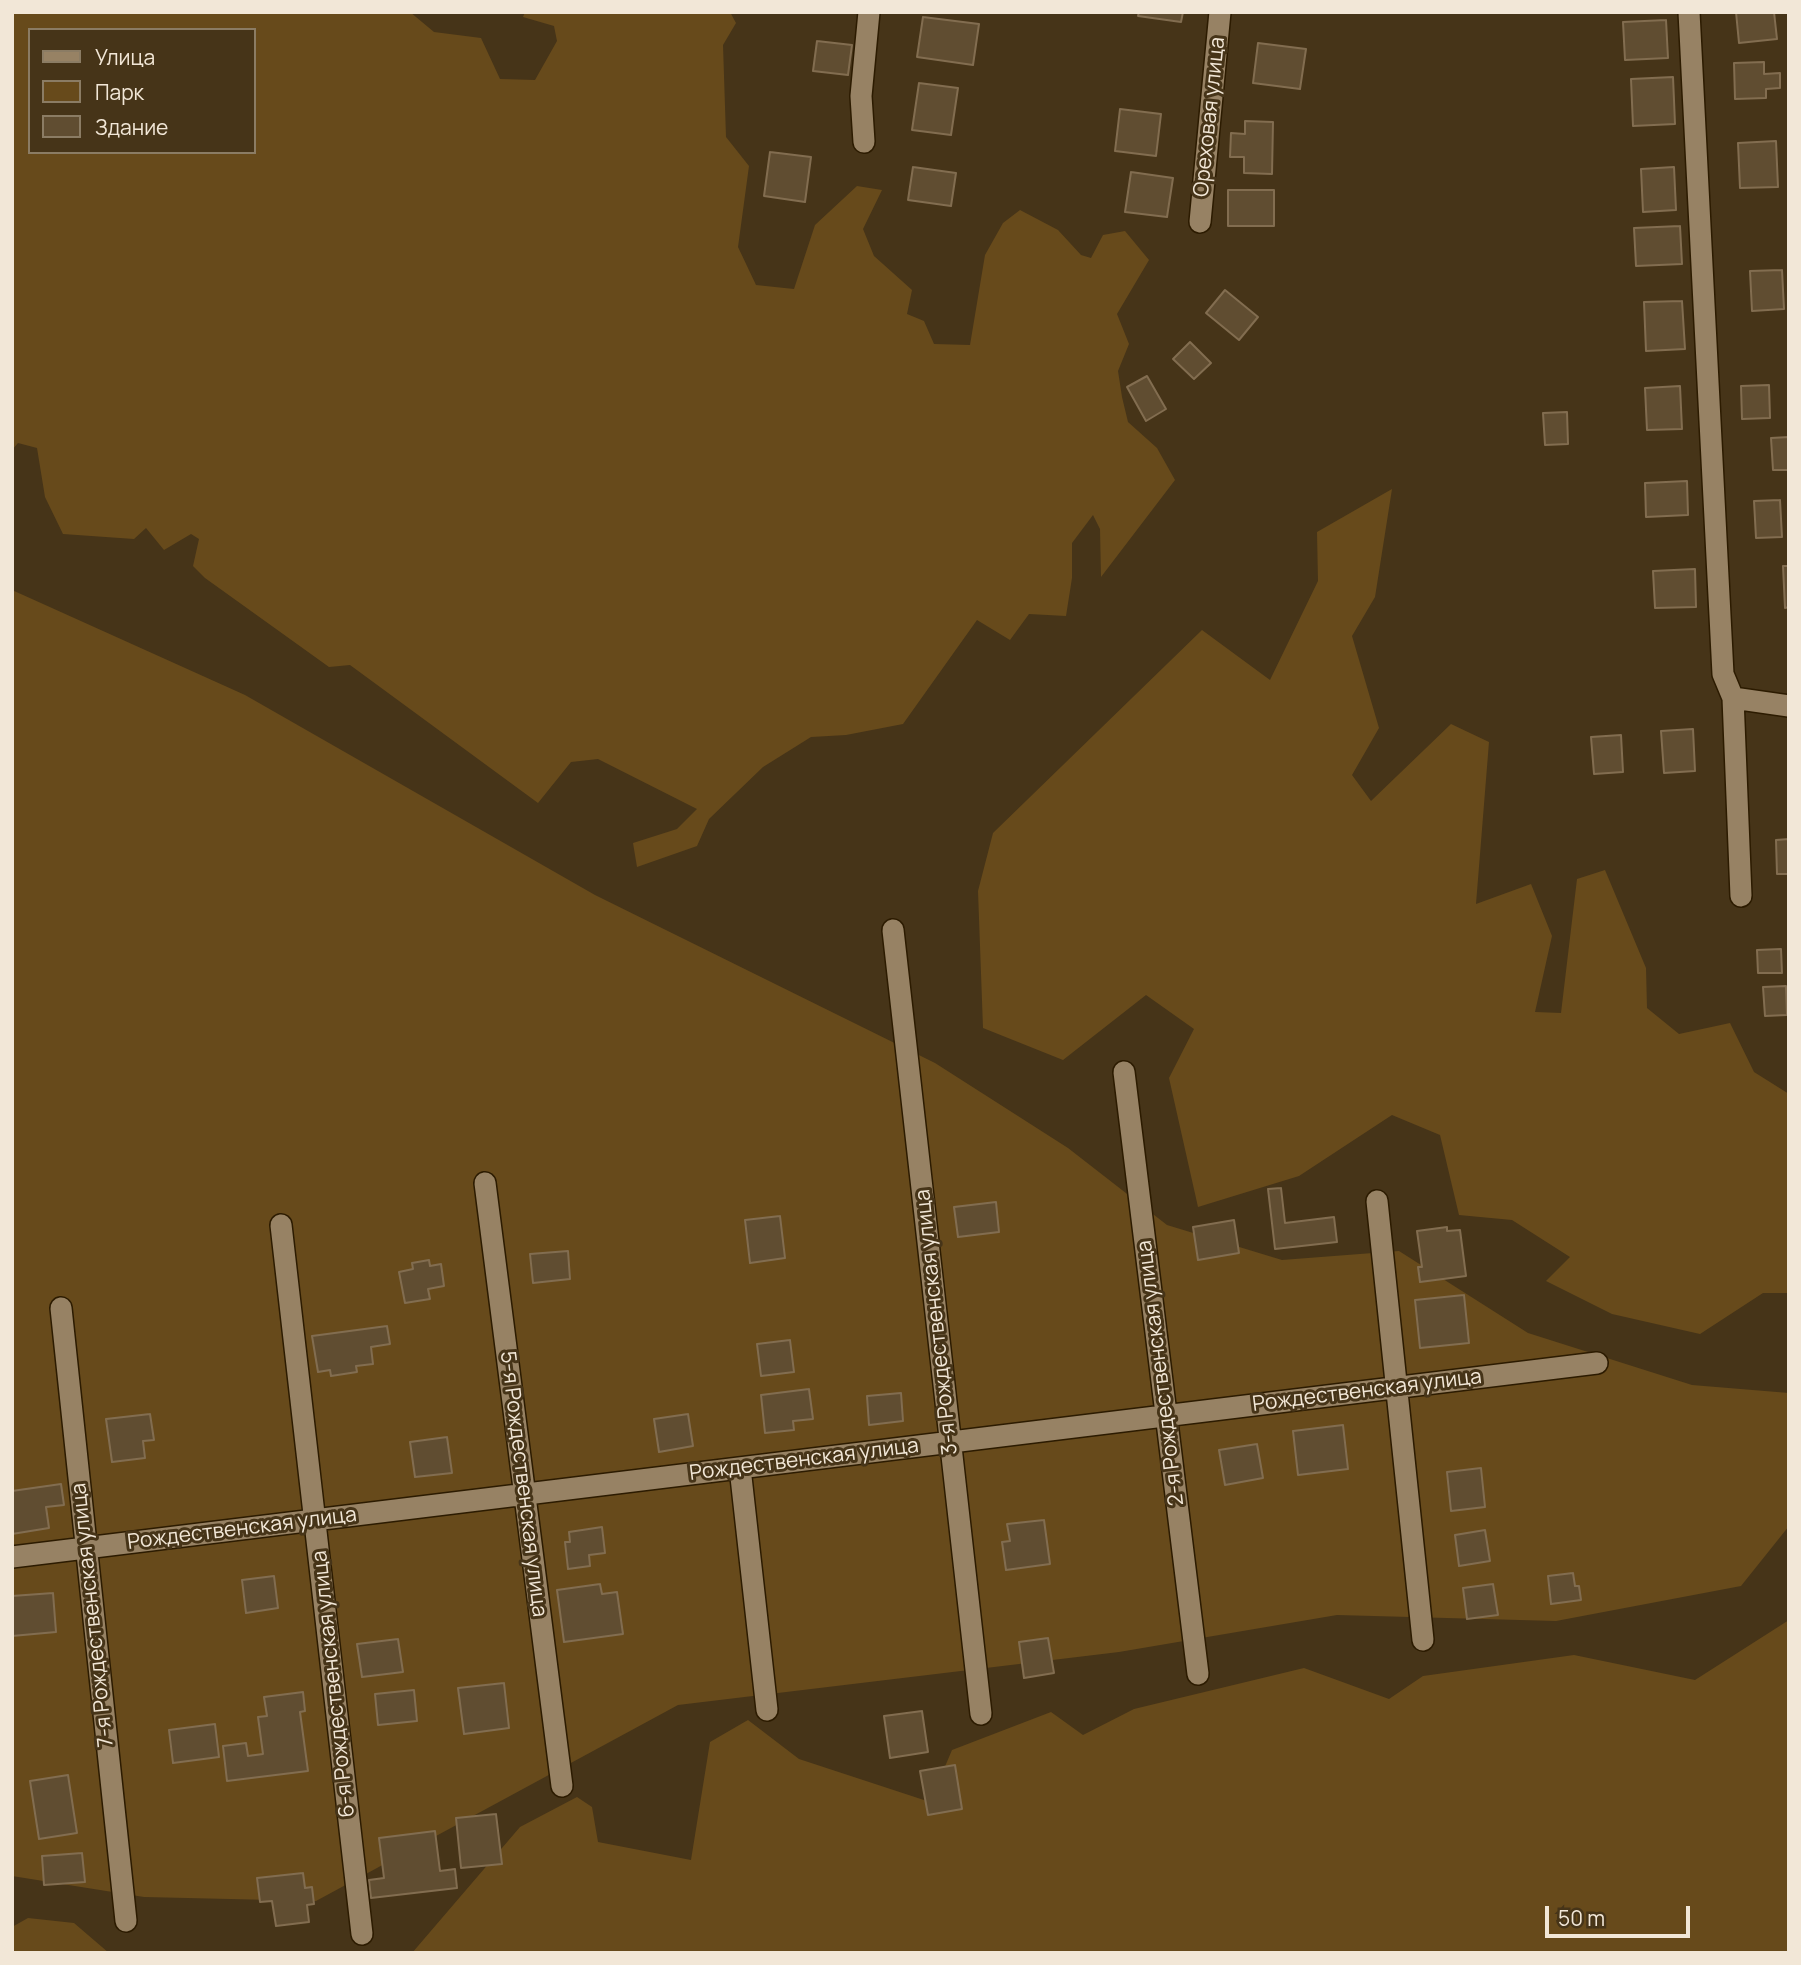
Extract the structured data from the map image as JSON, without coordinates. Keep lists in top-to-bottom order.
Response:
{
  "streets": {
    "street": [
      "Ореховая улица",
      "3-я Рождественская улица",
      "2-я Рождественская улица",
      "Рождественская улица",
      "5-я Рождественская улица",
      "7-я Рождественская улица",
      "6-я Рождественская улица"
    ]
  },
  "crossings": [
    ["3-я Рождественская улица", "Рождественская улица"],
    ["2-я Рождественская улица", "Рождественская улица"],
    ["Рождественская улица", "5-я Рождественская улица"],
    ["Рождественская улица", "7-я Рождественская улица"],
    ["Рождественская улица", "6-я Рождественская улица"]
  ],
  "legend": ["Улица", "Парк", "Здание"],
  "scale_bar": "50 m"
}
